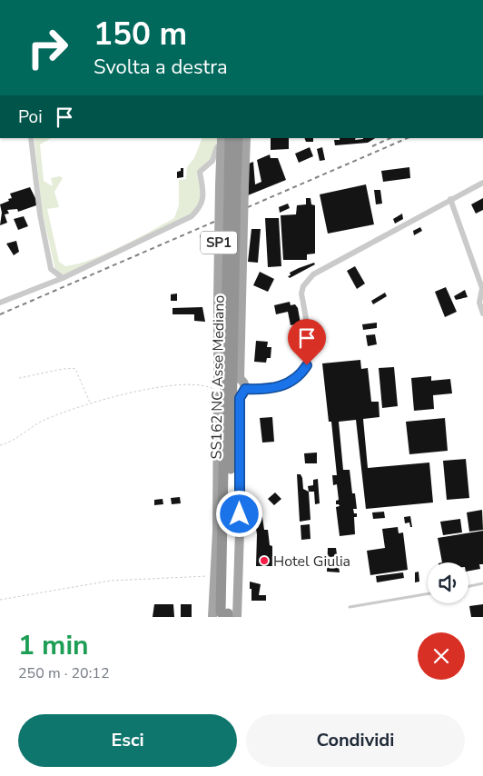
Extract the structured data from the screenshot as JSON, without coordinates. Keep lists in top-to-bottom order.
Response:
{
  "streets": {
    "highway": ["SS162 NC Asse Mediano"],
    "main road": ["SP1"]
  },
  "crossings": [
    ["SP1", "SS162 NC Asse Mediano"]
  ],
  "places": ["Hotel Giulia"],
  "page": {
    "turn": ["150 m", "Svolta a destra"],
    "then": "Poi",
    "heading": ["1 min", "250 m · 20:12"],
    "buttons": ["Esci", "Condividi"]
  }
}
